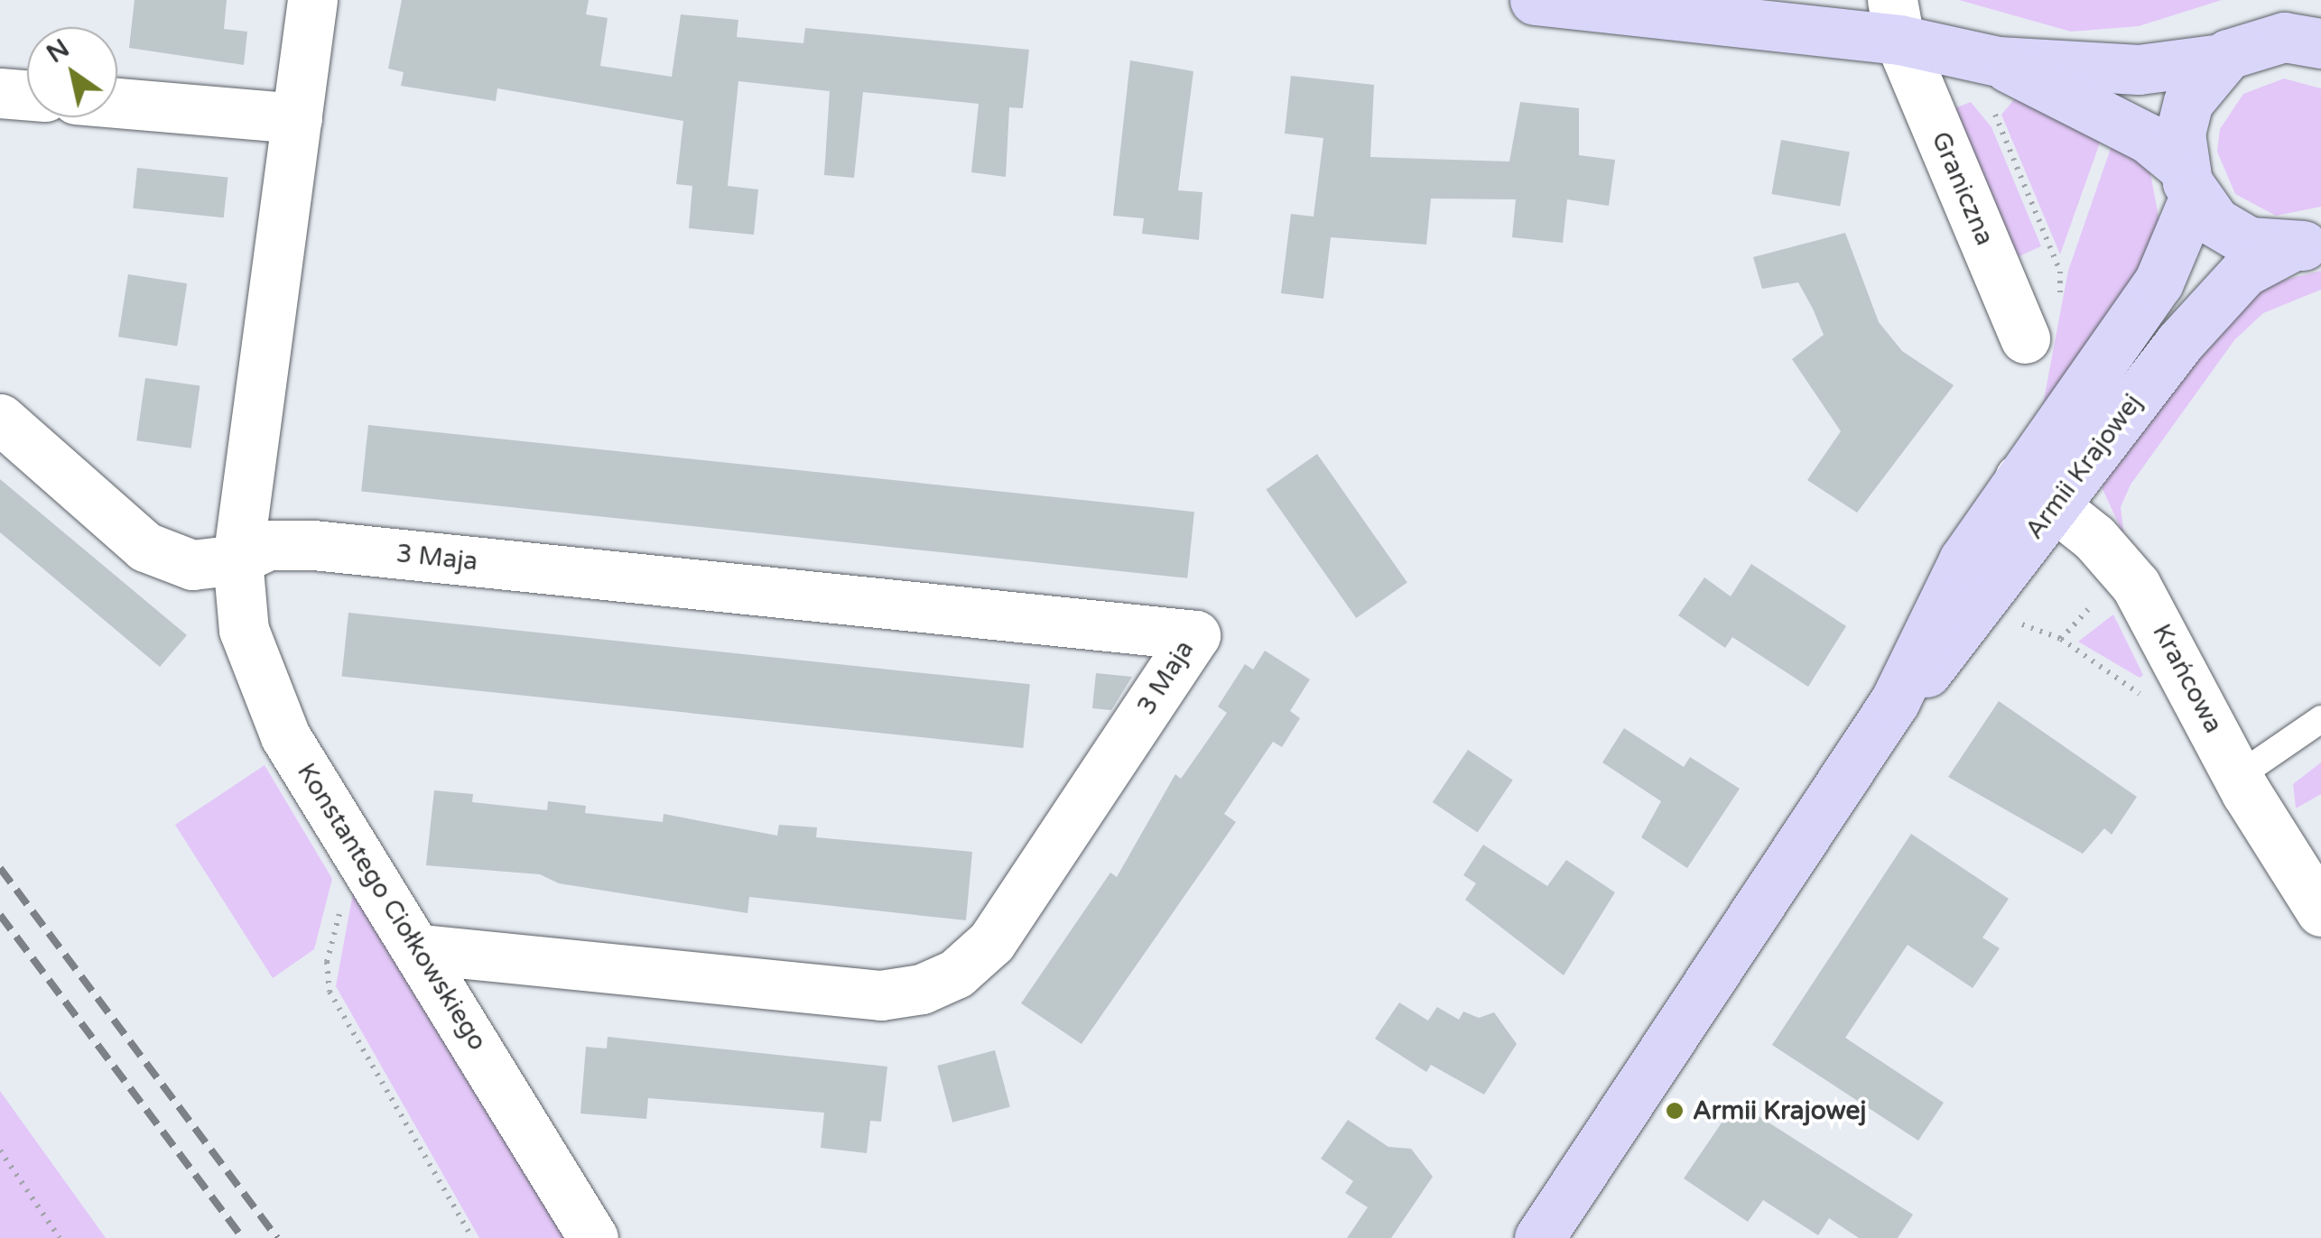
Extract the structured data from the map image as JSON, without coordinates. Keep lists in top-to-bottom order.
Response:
{
  "streets": {
    "main road": ["Armii Krajowej"],
    "street": [
      "Graniczna",
      "3 Maja",
      "Krańcowa",
      "Konstantego Ciołkowskiego"
    ]
  },
  "crossings": [
    ["Armii Krajowej", "Krańcowa"],
    ["3 Maja", "Konstantego Ciołkowskiego"]
  ],
  "places": ["Armii Krajowej"],
  "north": "top left"
}
